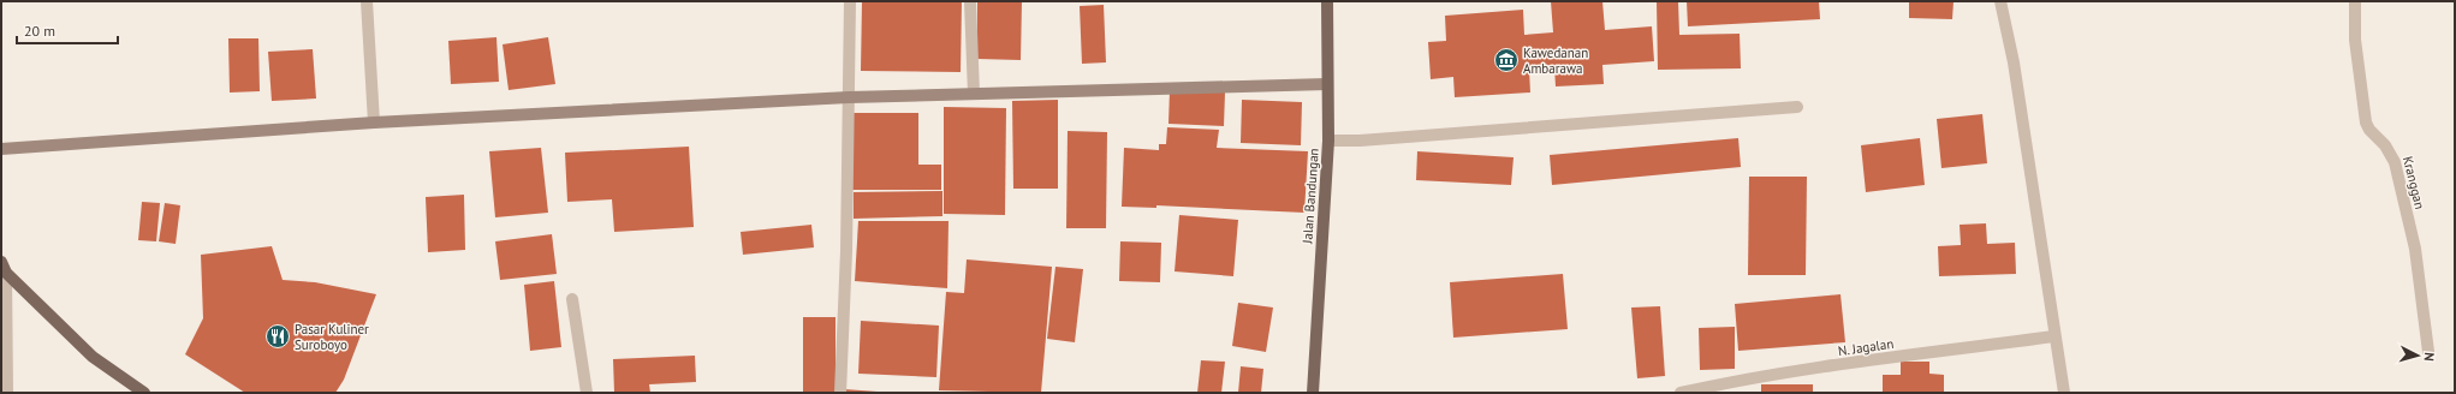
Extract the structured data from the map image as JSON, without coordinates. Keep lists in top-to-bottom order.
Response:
{
  "streets": {
    "main road": ["Jalan Bandungan"],
    "street": ["Kranggan", "N. Jagalan"]
  },
  "places": {
    "museum": ["Kawedanan Ambarawa"],
    "restaurant": ["Pasar Kuliner Suroboyo"]
  },
  "scale_bar": "20 m",
  "north": "right"
}
